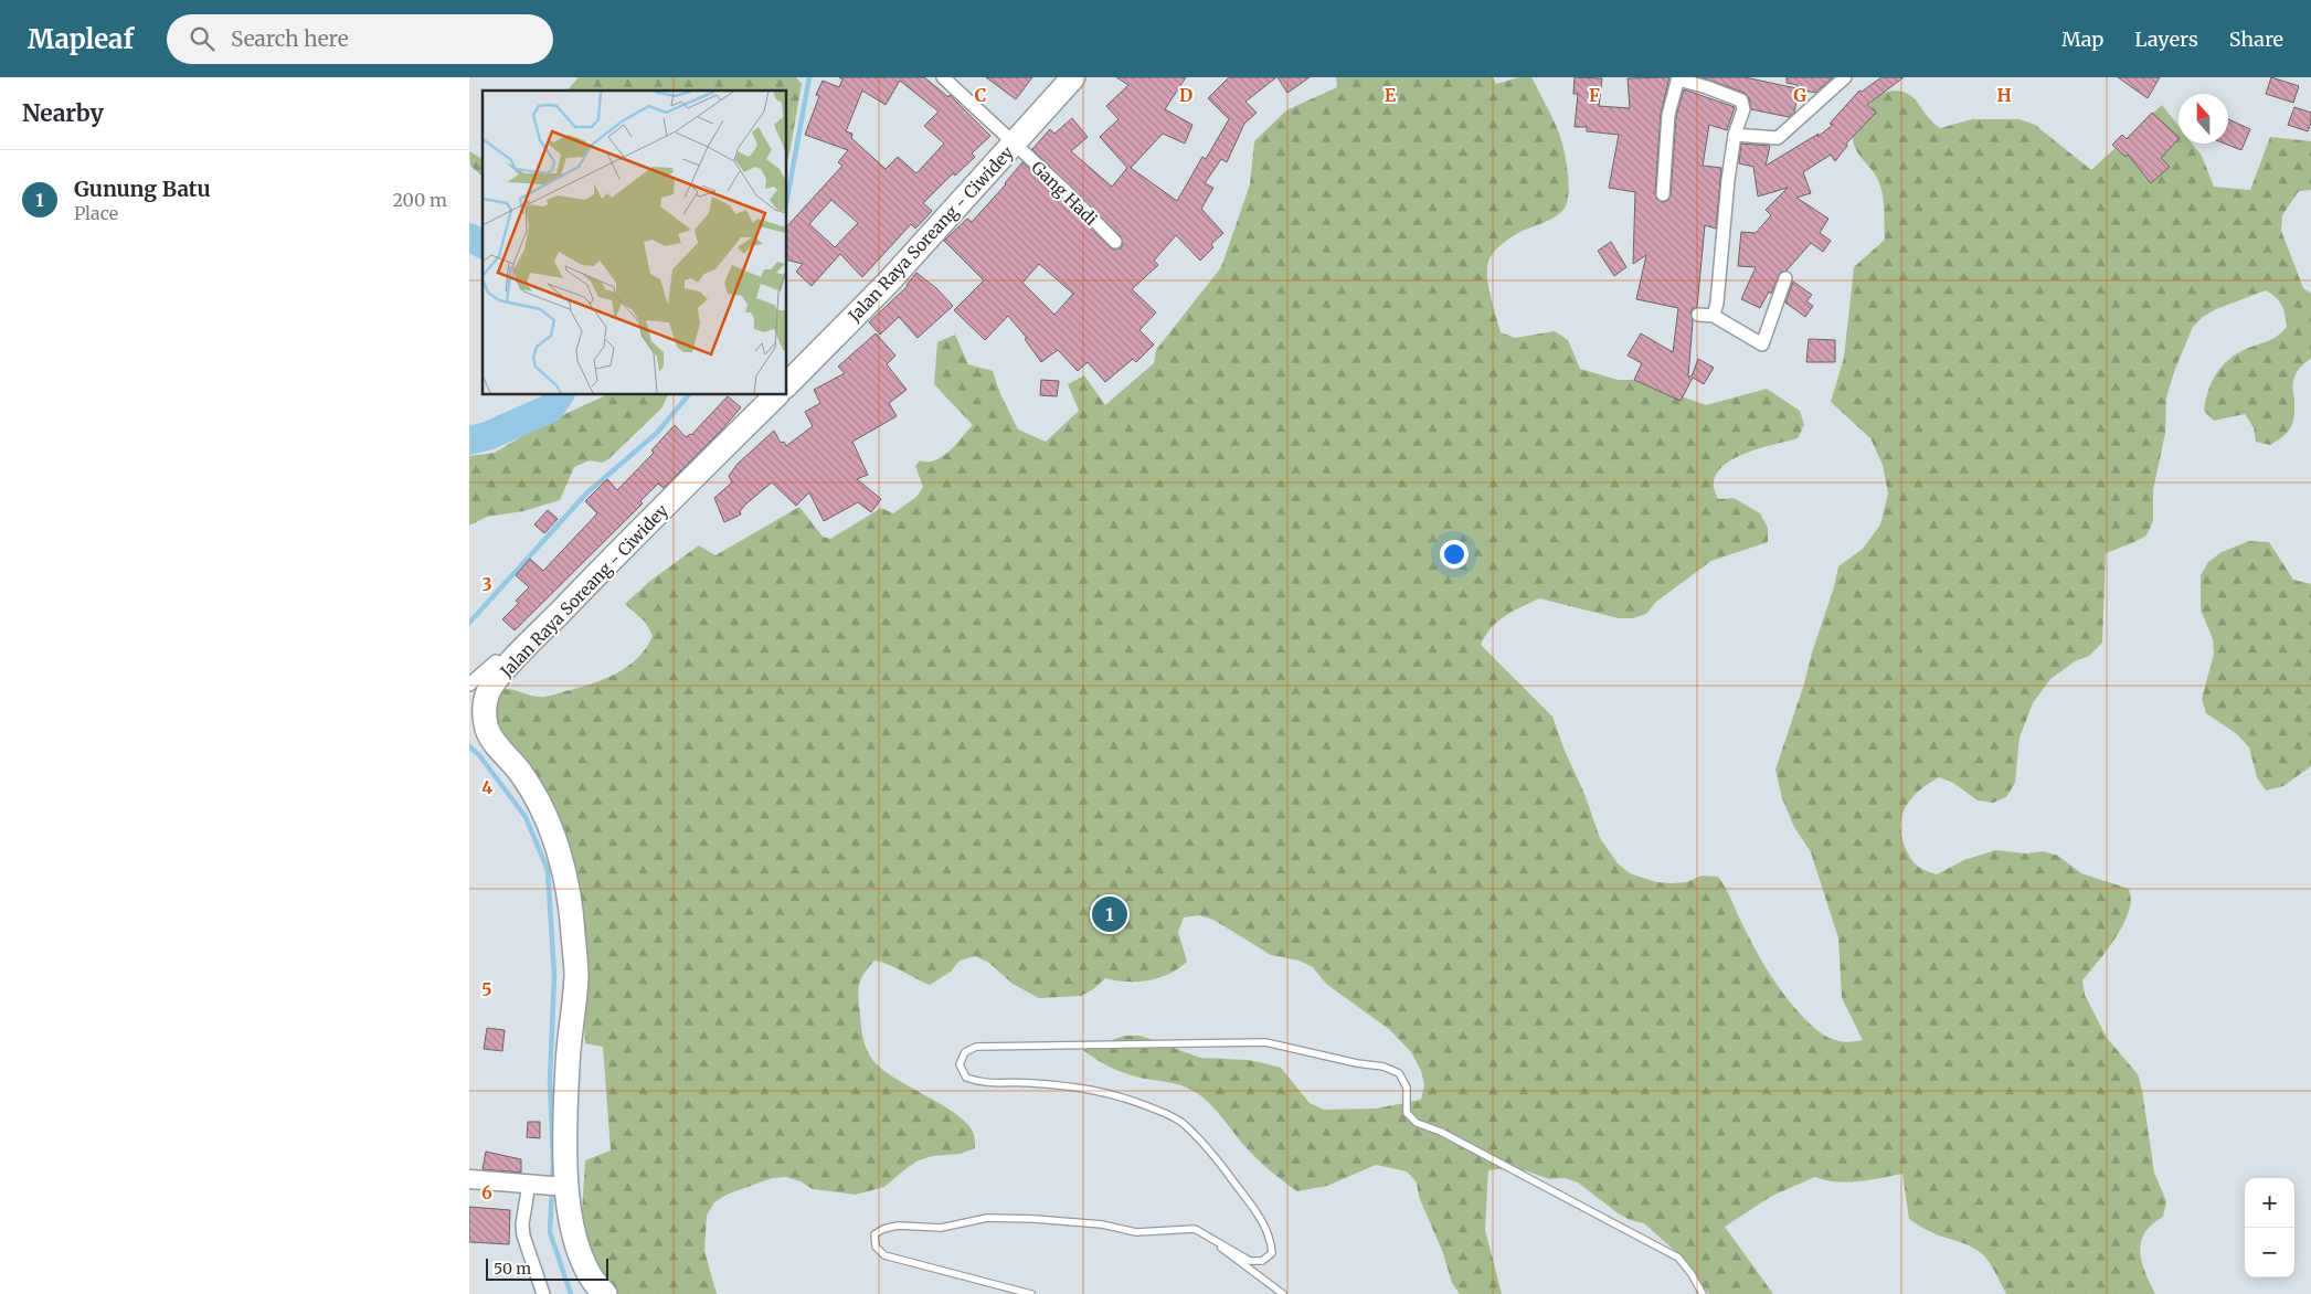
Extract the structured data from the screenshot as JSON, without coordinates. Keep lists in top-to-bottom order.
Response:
{
  "streets": {
    "highway": ["Jalan Raya Soreang - Ciwidey"],
    "street": ["Gang Hadi"]
  },
  "crossings": [
    ["Gang Hadi", "Jalan Raya Soreang - Ciwidey"]
  ],
  "scale_bar": "50 m",
  "north": "top",
  "page": {
    "header": "Mapleaf",
    "search": "Search here",
    "nav": ["Map", "Layers", "Share"],
    "heading": "Nearby",
    "list": [
      {
        "mark": "1",
        "name": "Gunung Batu",
        "note": "Place",
        "value": "200 m"
      }
    ],
    "pins": "1",
    "map_buttons": ["+", "−"],
    "scale": "50 m"
  },
  "grid": {
    "columns": [
      "C",
      "D",
      "E",
      "F",
      "G",
      "H"
    ],
    "rows": [
      "3",
      "4",
      "5",
      "6"
    ]
  }
}
